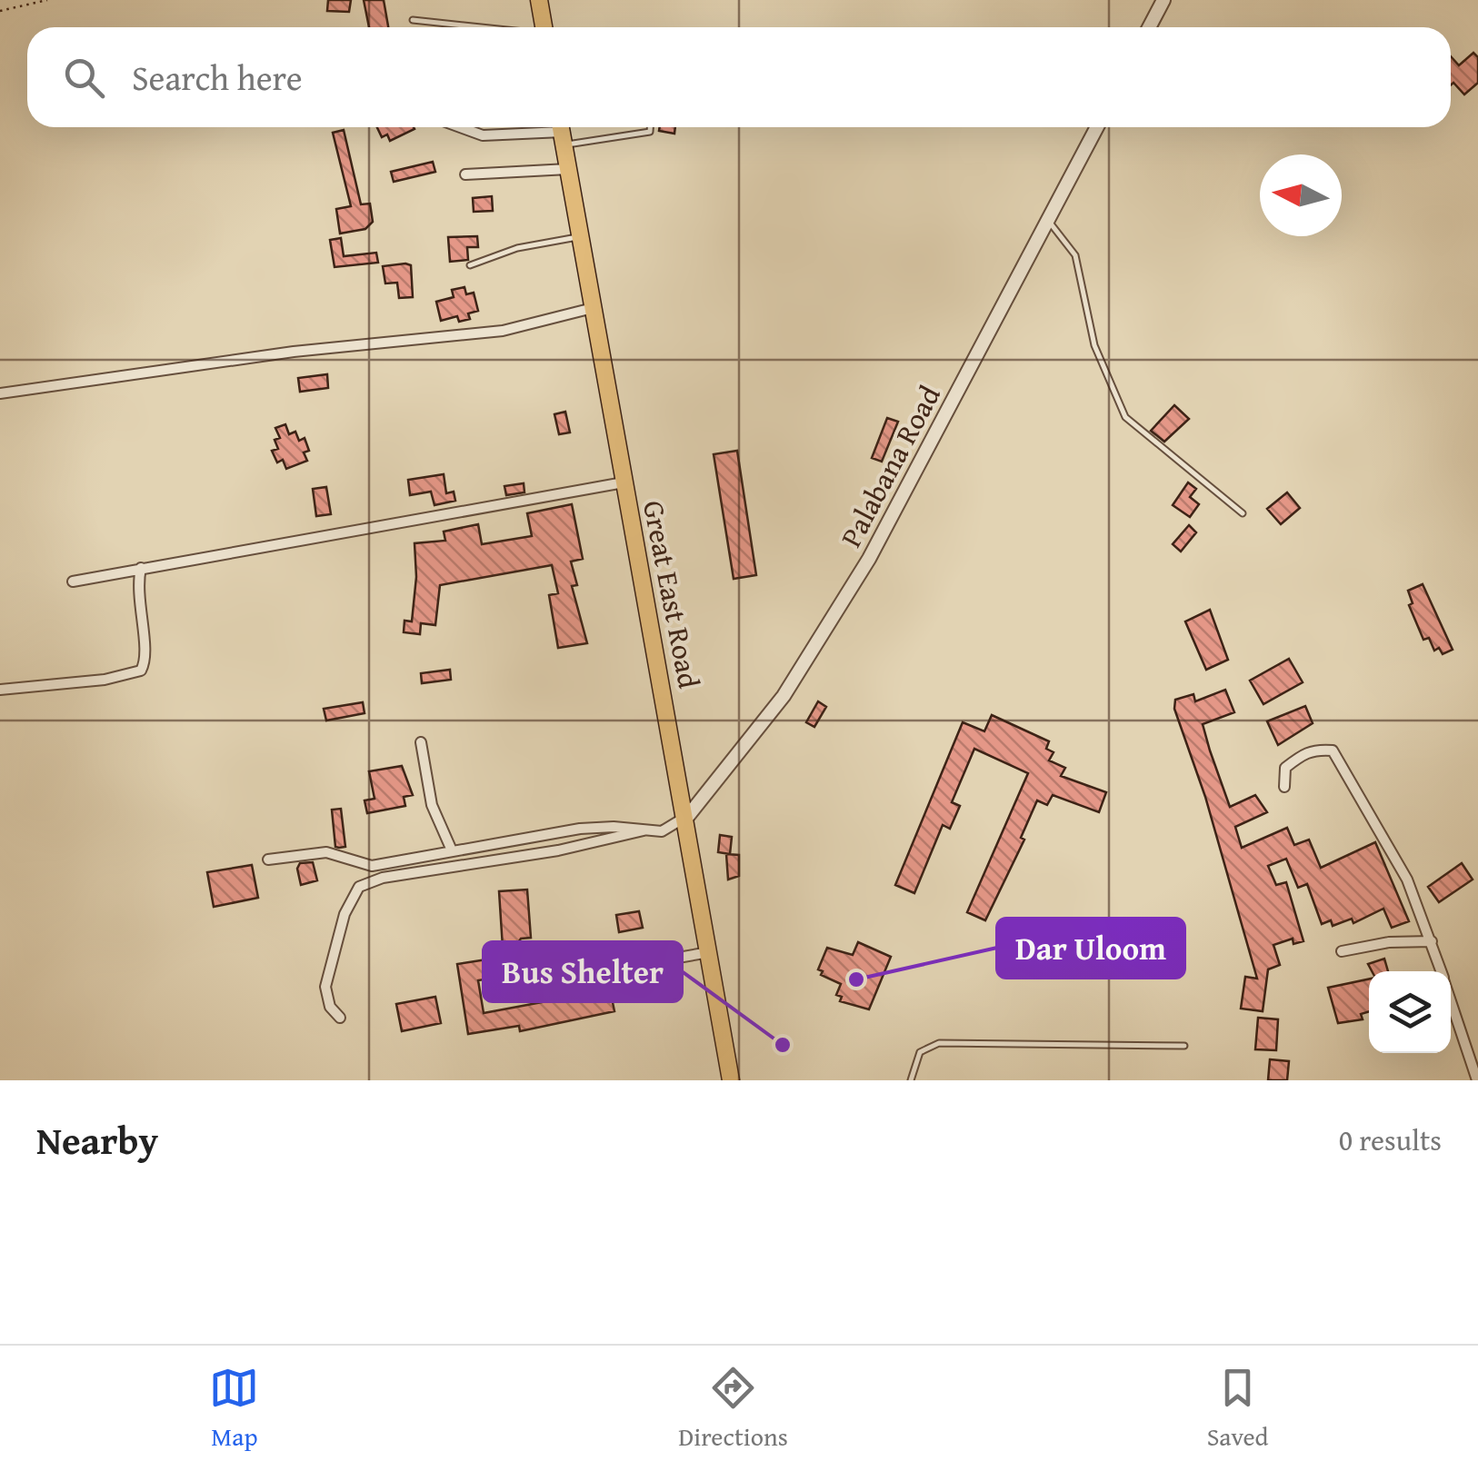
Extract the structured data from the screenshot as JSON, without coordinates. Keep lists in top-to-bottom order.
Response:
{
  "streets": {
    "highway": ["Great East Road"],
    "street": ["Palabana Road"]
  },
  "crossings": [
    ["Palabana Road", "Great East Road"]
  ],
  "places": ["Dar Uloom", "Bus Shelter"],
  "north": "left",
  "page": {
    "search": "Search here",
    "heading": ["Nearby", "0 results"],
    "nav": ["Map", "Directions", "Saved"]
  }
}
